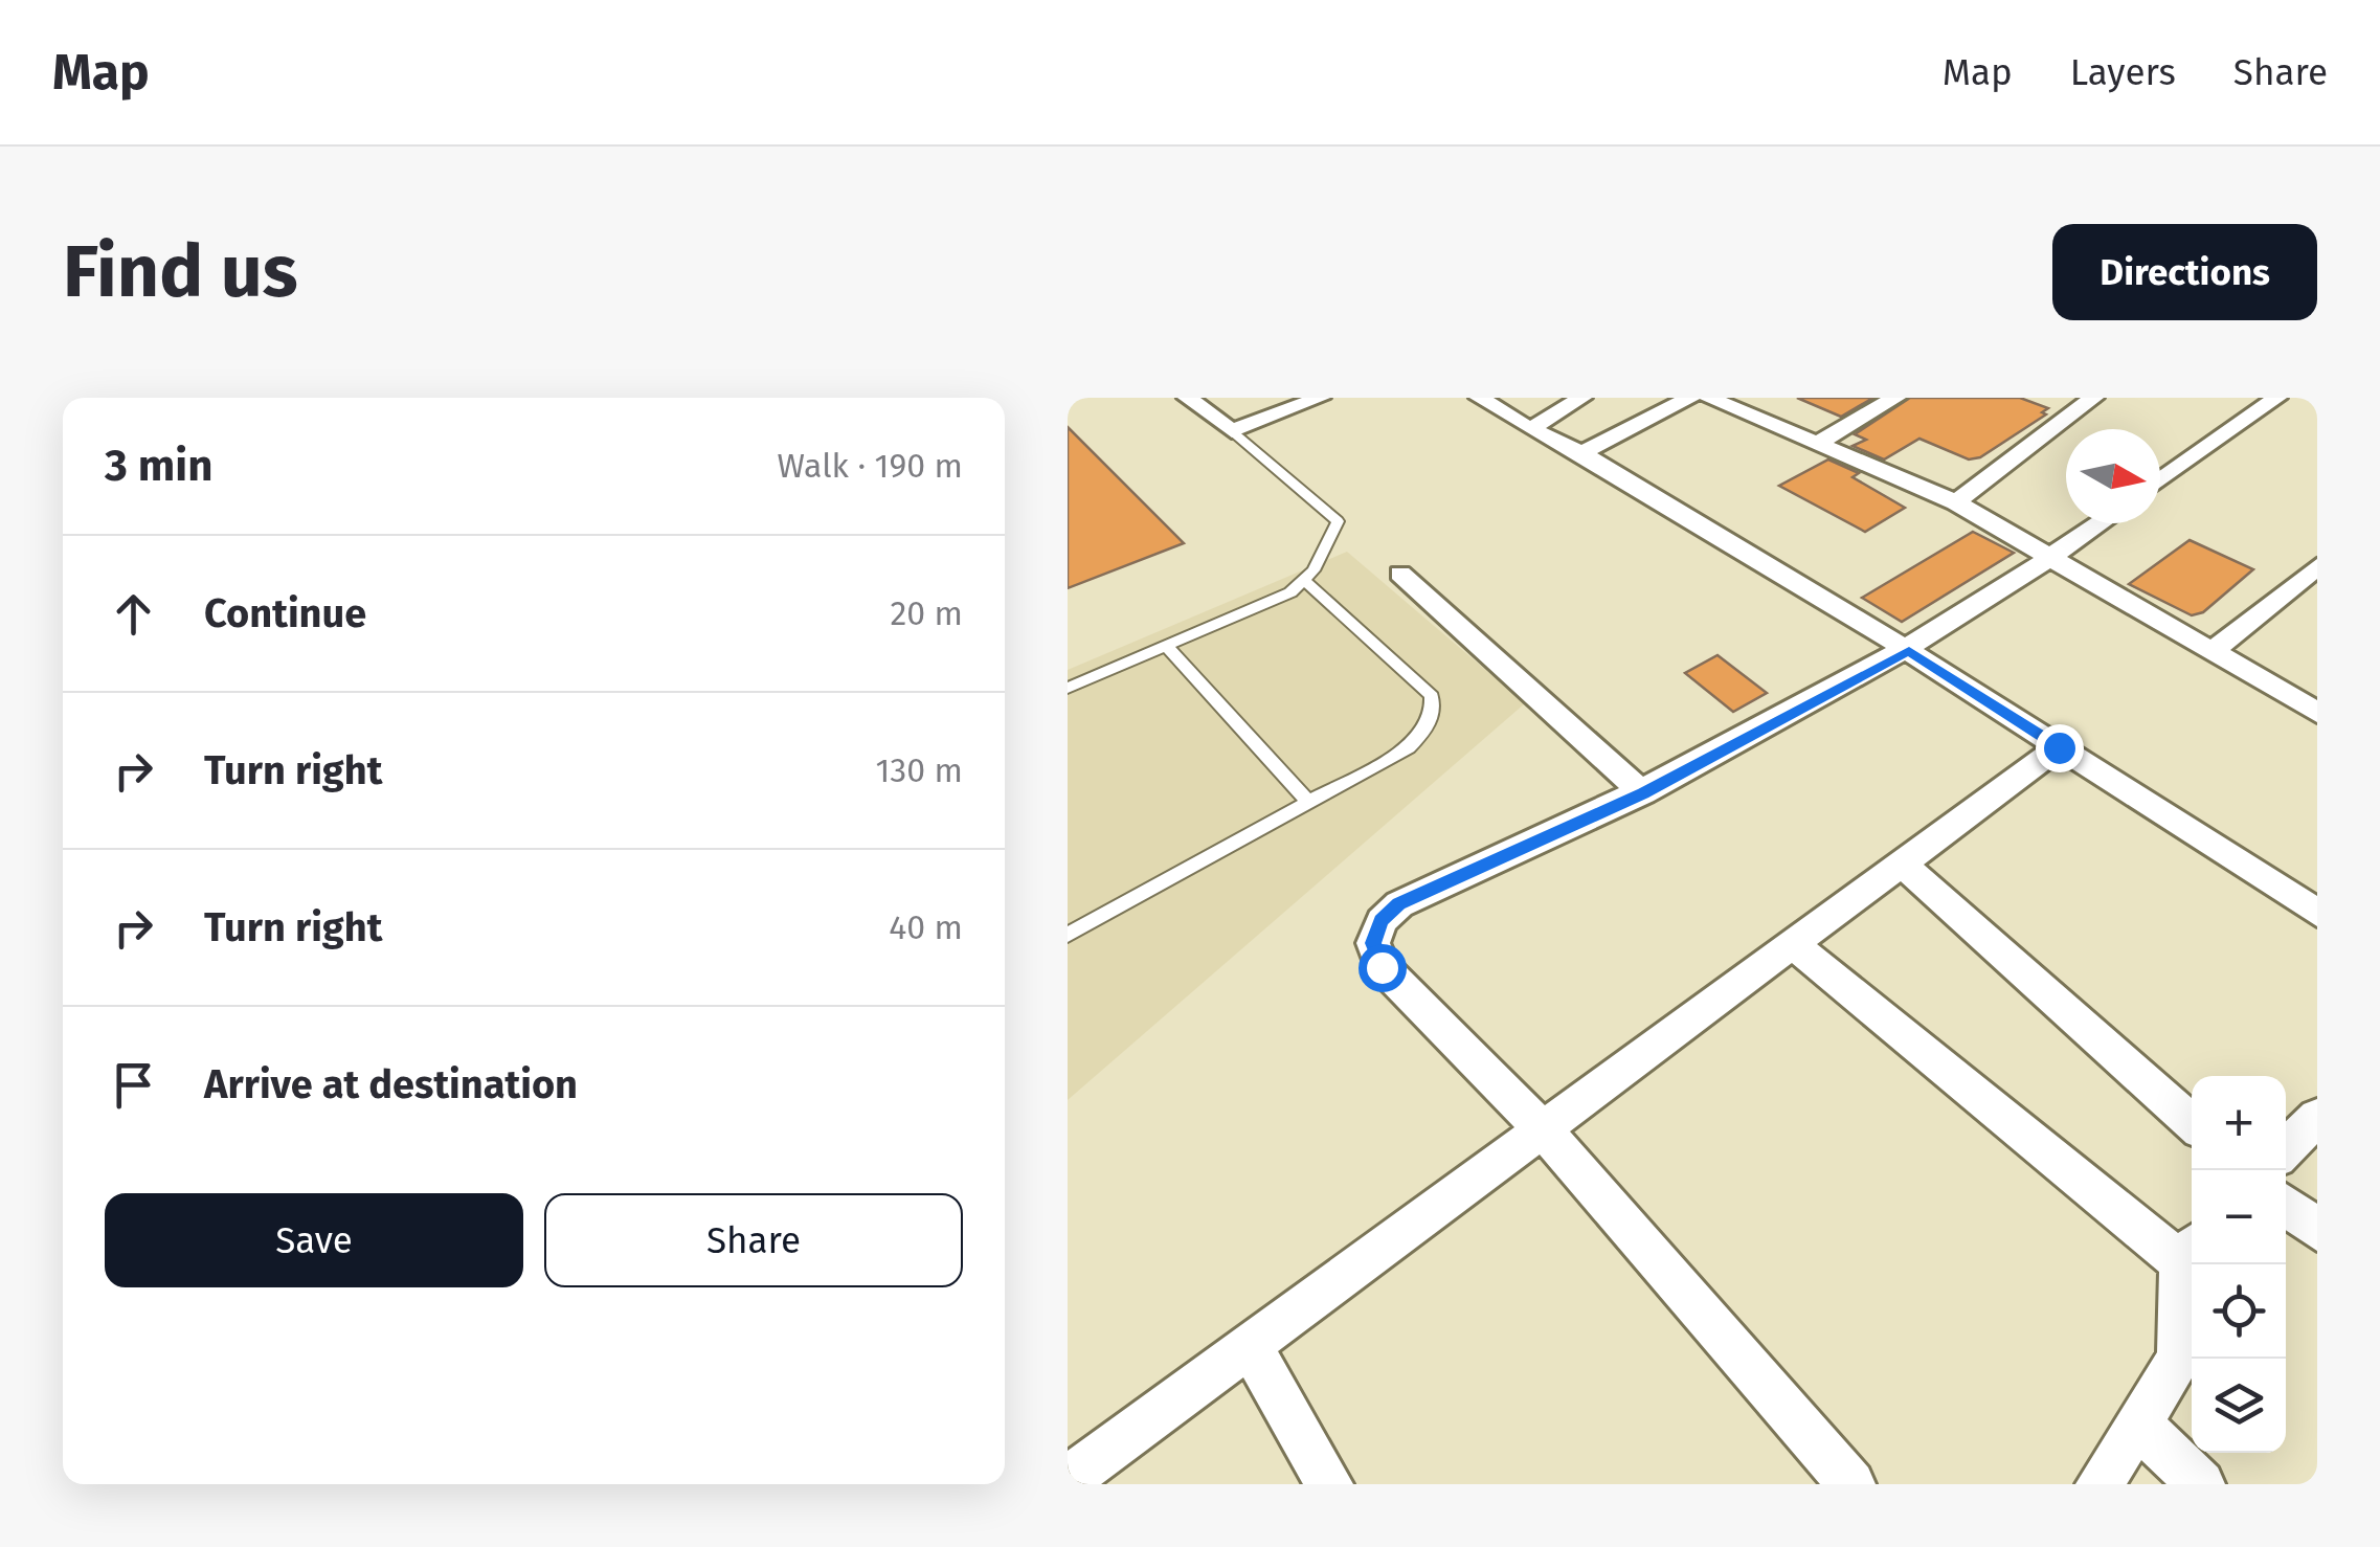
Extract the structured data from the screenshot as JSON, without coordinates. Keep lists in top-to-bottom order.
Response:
{
  "north": "right",
  "page": {
    "header": "Map",
    "nav": ["Map", "Layers", "Share"],
    "buttons": [
      "Directions",
      ["Save", "Share"]
    ],
    "title": "Find us",
    "heading": ["3 min", "Walk · 190 m"],
    "list": [
      ["Continue", "20 m"],
      ["Turn right", "130 m"],
      ["Turn right", "40 m"],
      "Arrive at destination"
    ],
    "map_buttons": ["+", "−"]
  }
}
